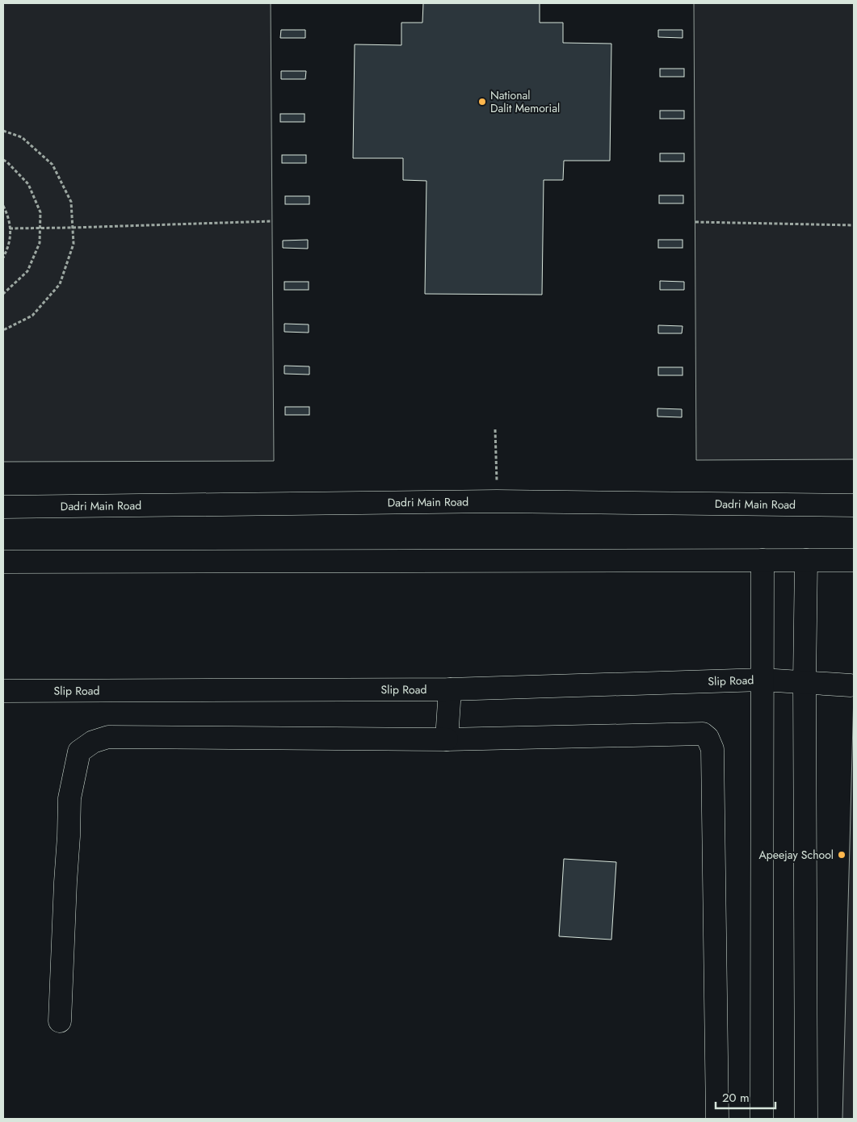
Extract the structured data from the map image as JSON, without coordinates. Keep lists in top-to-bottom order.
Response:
{
  "streets": {
    "main road": ["Dadri Main Road", "Slip Road"]
  },
  "places": ["National Dalit Memorial", "Apeejay School"],
  "scale_bar": "20 m"
}
